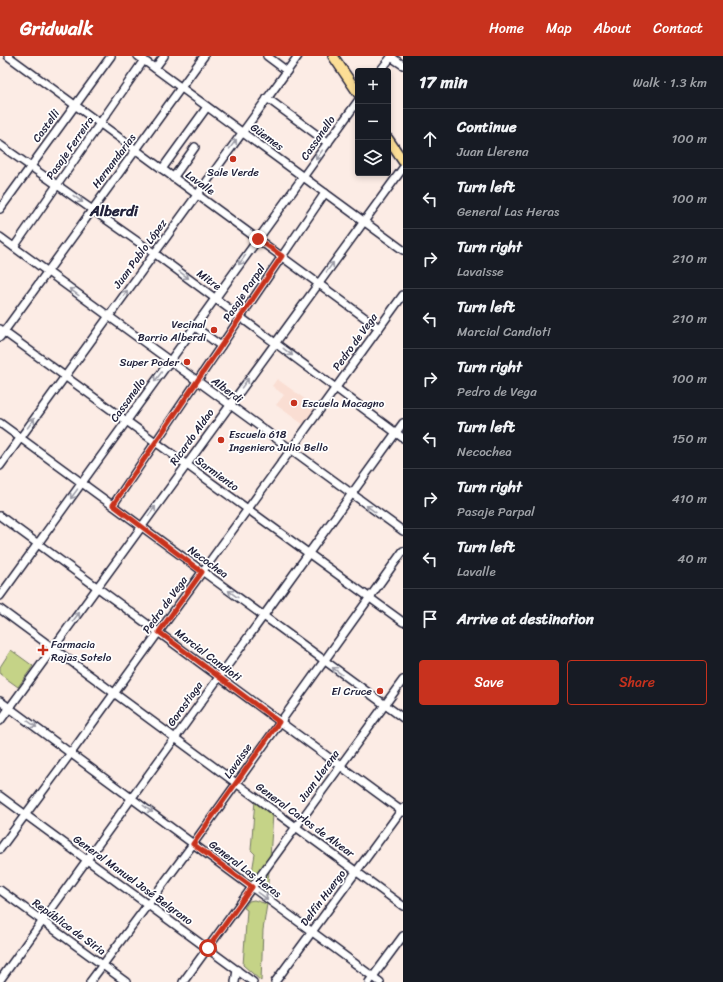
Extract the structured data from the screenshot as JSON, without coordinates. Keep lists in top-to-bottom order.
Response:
{
  "streets": {
    "street": [
      "Castelli",
      "Güemes",
      "Cassanello",
      "Pasaje Ferreira",
      "Hernandarias",
      "Lavalle",
      "Juan Pablo López",
      "Mitre",
      "Pasaje Parpal",
      "Pedro de Vega",
      "Alberdi",
      "Ricardo Aldao",
      "Sarmiento",
      "Necochea",
      "Marcial Candioti",
      "Gorostiaga",
      "Lavaisse",
      "Juan Llerena",
      "General Carlos de Alvear",
      "General Las Heras",
      "General Manuel José Belgrano",
      "Delfín Huergo",
      "República de Siria"
    ]
  },
  "crossings": [
    ["Castelli", "Lavalle"],
    ["Castelli", "Mitre"],
    ["Güemes", "Cassanello"],
    ["Güemes", "Pasaje Ferreira"],
    ["Güemes", "Hernandarias"],
    ["Güemes", "Juan Pablo López"],
    ["Güemes", "Pasaje Parpal"],
    ["Güemes", "Ricardo Aldao"],
    ["Cassanello", "Lavalle"],
    ["Cassanello", "Mitre"],
    ["Cassanello", "Alberdi"],
    ["Cassanello", "Sarmiento"],
    ["Cassanello", "Necochea"],
    ["Cassanello", "Marcial Candioti"],
    ["Pasaje Ferreira", "Lavalle"],
    ["Pasaje Ferreira", "Mitre"],
    ["Pasaje Ferreira", "Alberdi"],
    ["Hernandarias", "Lavalle"],
    ["Hernandarias", "Mitre"],
    ["Hernandarias", "Alberdi"],
    ["Hernandarias", "Sarmiento"],
    ["Lavalle", "Juan Pablo López"],
    ["Lavalle", "Pasaje Parpal"],
    ["Lavalle", "Pedro de Vega"],
    ["Lavalle", "Ricardo Aldao"],
    ["Juan Pablo López", "Mitre"],
    ["Juan Pablo López", "Alberdi"],
    ["Juan Pablo López", "Sarmiento"],
    ["Juan Pablo López", "Necochea"],
    ["Mitre", "Pasaje Parpal"],
    ["Mitre", "Pedro de Vega"],
    ["Mitre", "Ricardo Aldao"],
    ["Mitre", "Gorostiaga"],
    ["Pasaje Parpal", "Alberdi"],
    ["Pasaje Parpal", "Sarmiento"],
    ["Pasaje Parpal", "Necochea"],
    ["Pedro de Vega", "Alberdi"],
    ["Pedro de Vega", "Sarmiento"],
    ["Pedro de Vega", "Necochea"],
    ["Pedro de Vega", "Marcial Candioti"],
    ["Pedro de Vega", "General Carlos de Alvear"],
    ["Pedro de Vega", "General Las Heras"],
    ["Pedro de Vega", "General Manuel José Belgrano"],
    ["Alberdi", "Ricardo Aldao"],
    ["Alberdi", "Gorostiaga"],
    ["Ricardo Aldao", "Sarmiento"],
    ["Ricardo Aldao", "Necochea"],
    ["Ricardo Aldao", "Marcial Candioti"],
    ["Ricardo Aldao", "General Carlos de Alvear"],
    ["Ricardo Aldao", "General Las Heras"],
    ["Sarmiento", "Gorostiaga"],
    ["Sarmiento", "Lavaisse"],
    ["Necochea", "Gorostiaga"],
    ["Necochea", "Lavaisse"],
    ["Necochea", "Juan Llerena"],
    ["Marcial Candioti", "Gorostiaga"],
    ["Marcial Candioti", "Lavaisse"],
    ["Marcial Candioti", "Juan Llerena"],
    ["Marcial Candioti", "Delfín Huergo"],
    ["Gorostiaga", "General Carlos de Alvear"],
    ["Gorostiaga", "General Las Heras"],
    ["Gorostiaga", "General Manuel José Belgrano"],
    ["Gorostiaga", "República de Siria"],
    ["Lavaisse", "General Carlos de Alvear"],
    ["Lavaisse", "General Las Heras"],
    ["Lavaisse", "General Manuel José Belgrano"],
    ["Lavaisse", "República de Siria"],
    ["Juan Llerena", "General Carlos de Alvear"],
    ["Juan Llerena", "General Las Heras"],
    ["Juan Llerena", "General Manuel José Belgrano"],
    ["General Carlos de Alvear", "Delfín Huergo"],
    ["General Las Heras", "Delfín Huergo"]
  ],
  "one_way": [
    "Cassanello",
    "Mitre",
    "Ricardo Aldao",
    "General Las Heras"
  ],
  "districts": ["Alberdi"],
  "places": {
    "other": [
      "Sale Verde",
      "Vecinal Barrio Alberdi",
      "Super Poder",
      "Escuela Macagno",
      "Escuela 618 Ingeniero Julio Bello",
      "El Cruce"
    ],
    "health": ["Farmacia Rojas Sotelo"]
  },
  "page": {
    "header": "Gridwalk",
    "nav": [
      "Home",
      "Map",
      "About",
      "Contact"
    ],
    "heading": ["17 min", "Walk · 1.3 km"],
    "map_buttons": ["+", "−"],
    "list": [
      ["Continue", "Juan Llerena", "100 m"],
      ["Turn left", "General Las Heras", "100 m"],
      ["Turn right", "Lavaisse", "210 m"],
      ["Turn left", "Marcial Candioti", "210 m"],
      ["Turn right", "Pedro de Vega", "100 m"],
      ["Turn left", "Necochea", "150 m"],
      ["Turn right", "Pasaje Parpal", "410 m"],
      ["Turn left", "Lavalle", "40 m"],
      "Arrive at destination"
    ],
    "buttons": ["Save", "Share"]
  }
}
